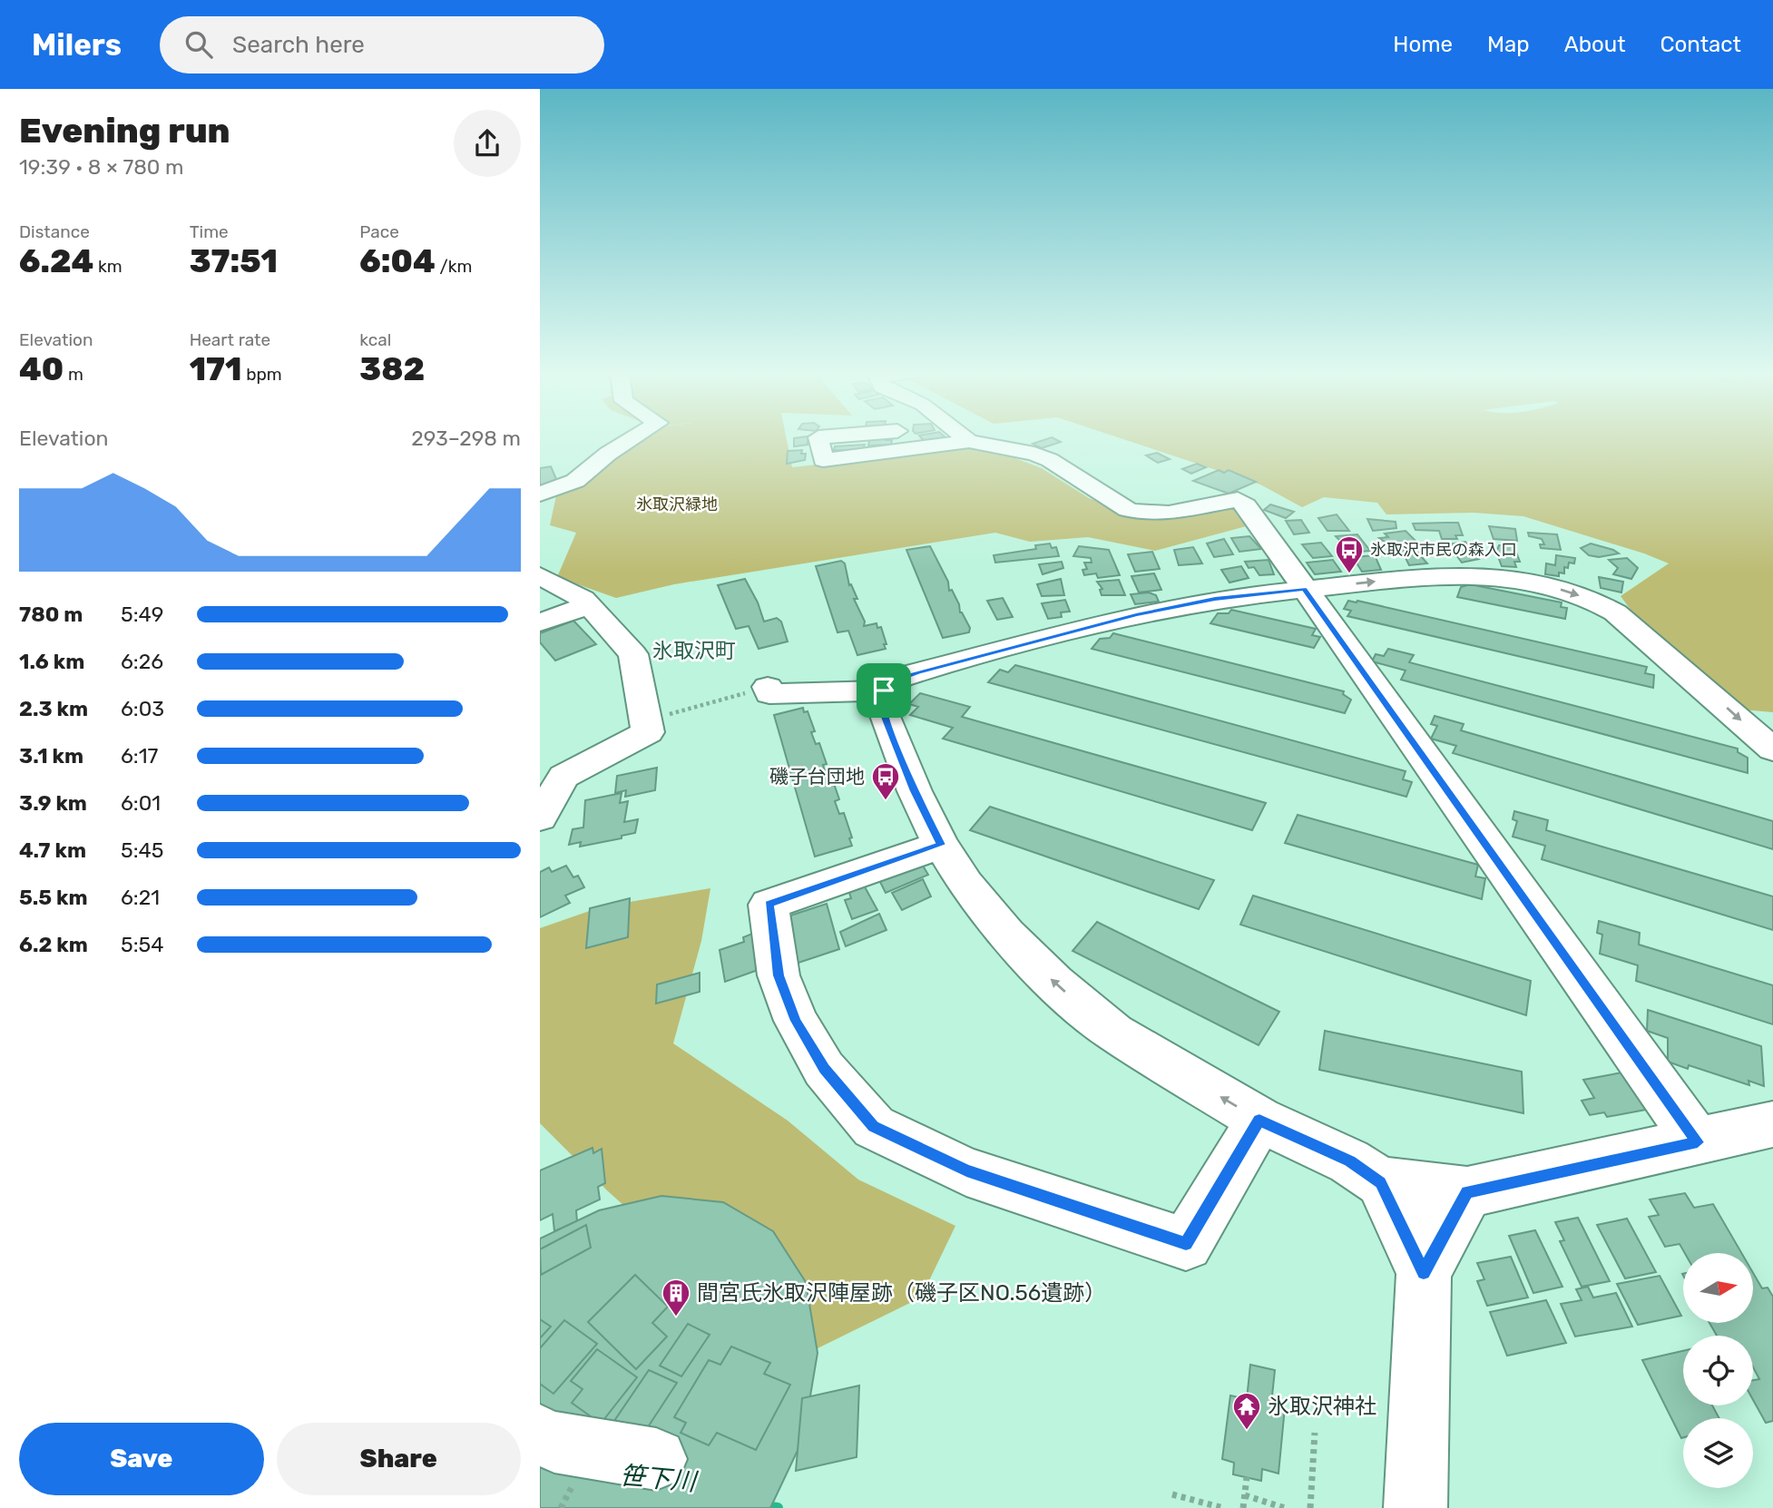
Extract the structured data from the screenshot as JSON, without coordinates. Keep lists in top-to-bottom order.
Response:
{
  "districts": ["氷取沢町"],
  "water": ["笹下川"],
  "parks": ["氷取沢緑地"],
  "places": {
    "bus stop": ["氷取沢市民の森入口", "磯子台団地"],
    "building": ["間宮氏氷取沢陣屋跡（磯子区NO.56遺跡）"],
    "temple": ["氷取沢神社"]
  },
  "north": "right",
  "page": {
    "header": "Milers",
    "search": "Search here",
    "nav": [
      "Home",
      "Map",
      "About",
      "Contact"
    ],
    "heading": ["Evening run", "19:39 · 8 × 780 m"],
    "stats": [
      ["Distance", "6.24 km"],
      ["Time", "37:51"],
      ["Pace", "6:04 /km"],
      ["Elevation", "40 m"],
      ["Heart rate", "171 bpm"],
      ["kcal", "382"]
    ],
    "chart": ["Elevation", "293–298 m"],
    "list": [
      {
        "name": "780 m",
        "note": "5:49"
      },
      {
        "name": "1.6 km",
        "note": "6:26"
      },
      {
        "name": "2.3 km",
        "note": "6:03"
      },
      {
        "name": "3.1 km",
        "note": "6:17"
      },
      {
        "name": "3.9 km",
        "note": "6:01"
      },
      {
        "name": "4.7 km",
        "note": "5:45"
      },
      {
        "name": "5.5 km",
        "note": "6:21"
      },
      {
        "name": "6.2 km",
        "note": "5:54"
      }
    ],
    "buttons": ["Save", "Share"]
  }
}
